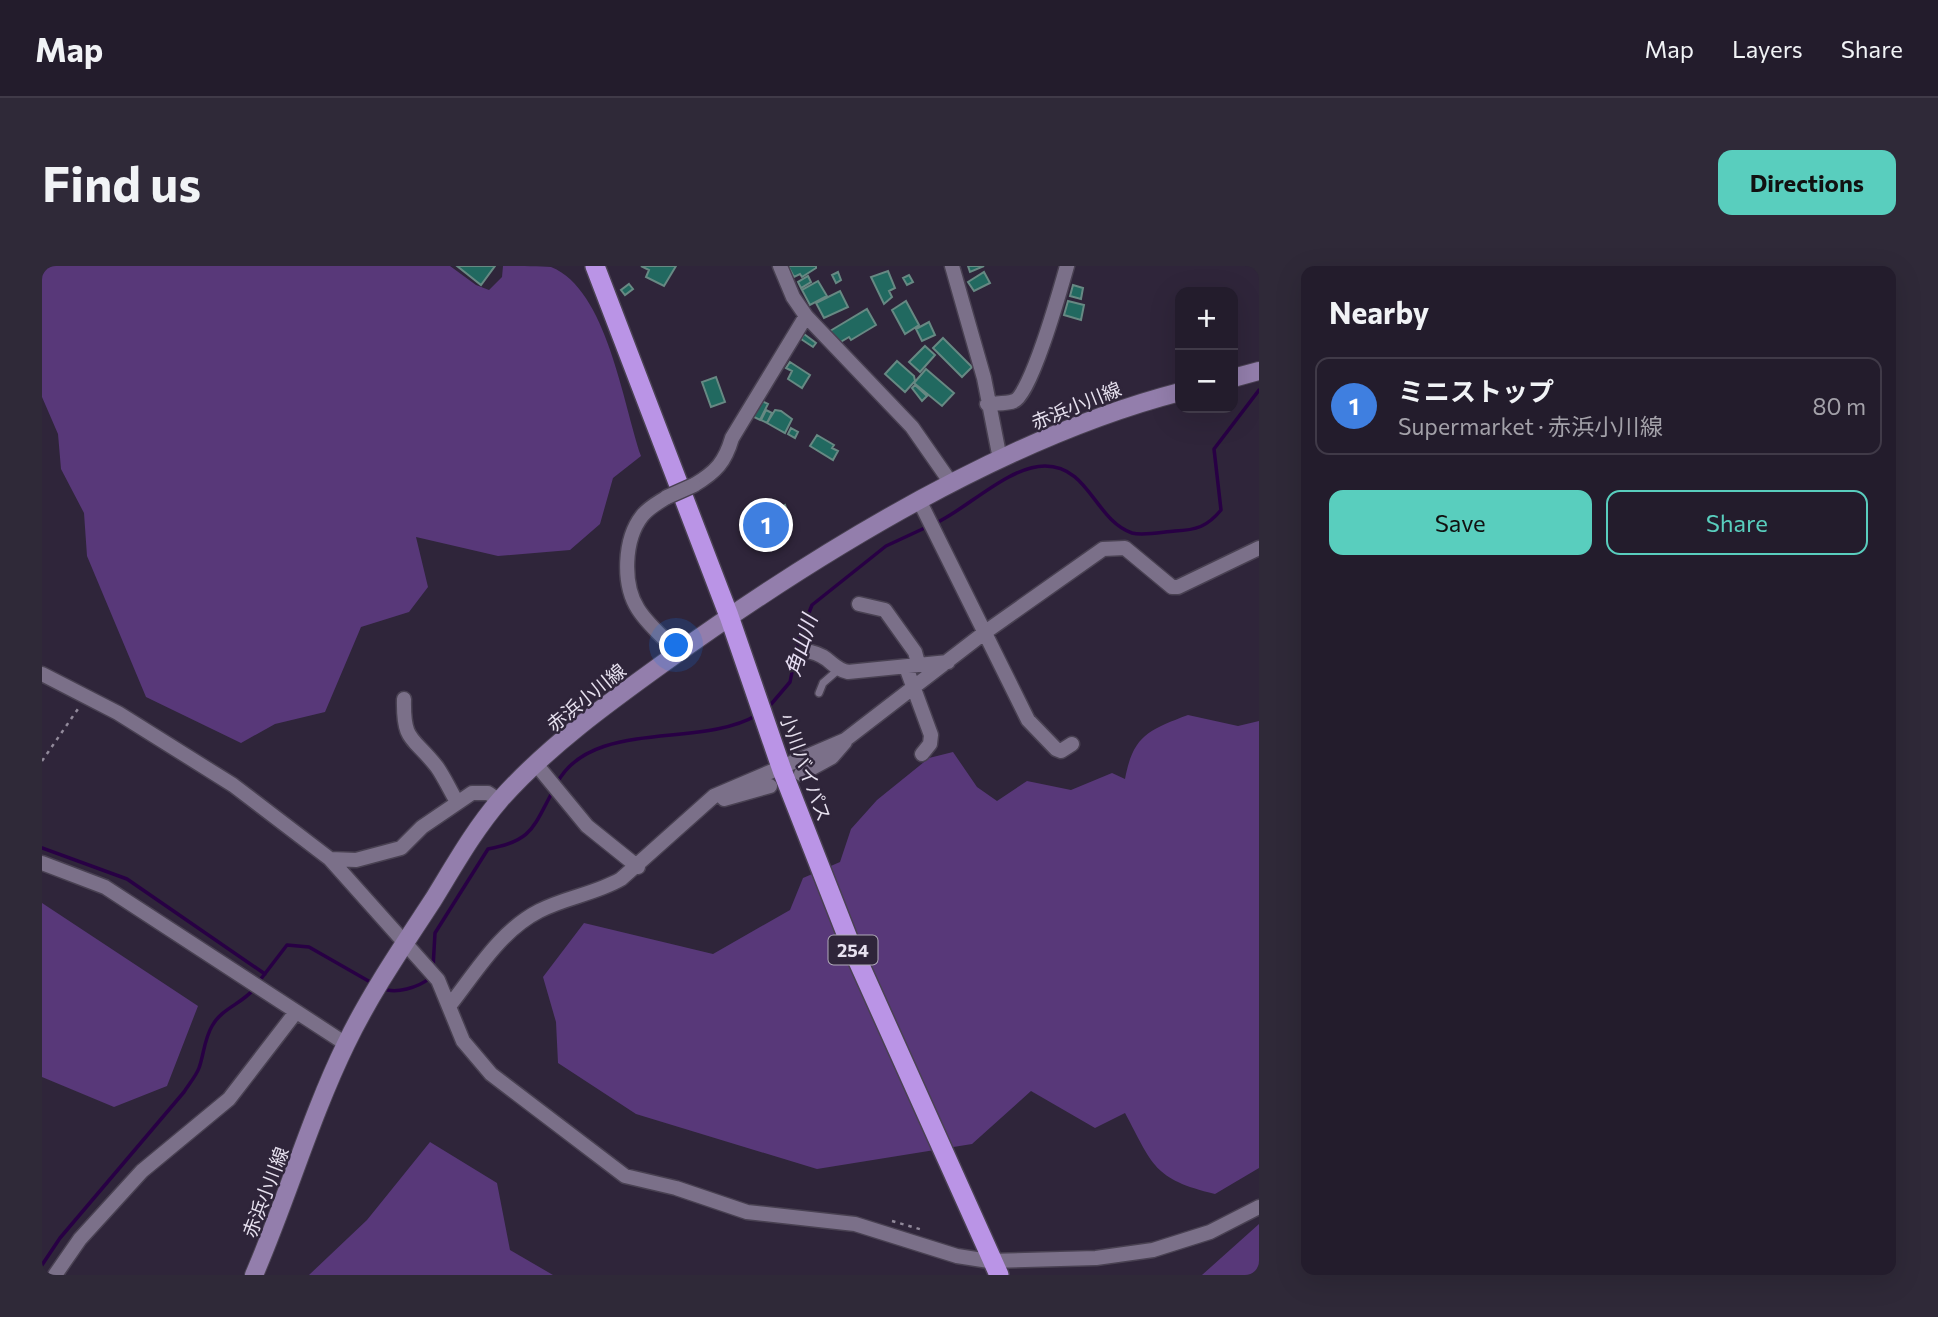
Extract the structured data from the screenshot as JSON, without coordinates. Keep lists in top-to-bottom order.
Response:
{
  "streets": {
    "highway": ["小川バイパス", "254"],
    "main road": ["赤浜小川線"]
  },
  "crossings": [
    ["赤浜小川線", "小川バイパス"]
  ],
  "water": ["角山川"],
  "page": {
    "header": "Map",
    "nav": ["Map", "Layers", "Share"],
    "buttons": [
      "Directions",
      ["Save", "Share"]
    ],
    "title": "Find us",
    "heading": "Nearby",
    "map_buttons": ["+", "−"],
    "list": [
      {
        "mark": "1",
        "name": "ミニストップ",
        "note": "Supermarket · 赤浜小川線",
        "value": "80 m"
      }
    ],
    "pins": "1"
  }
}
